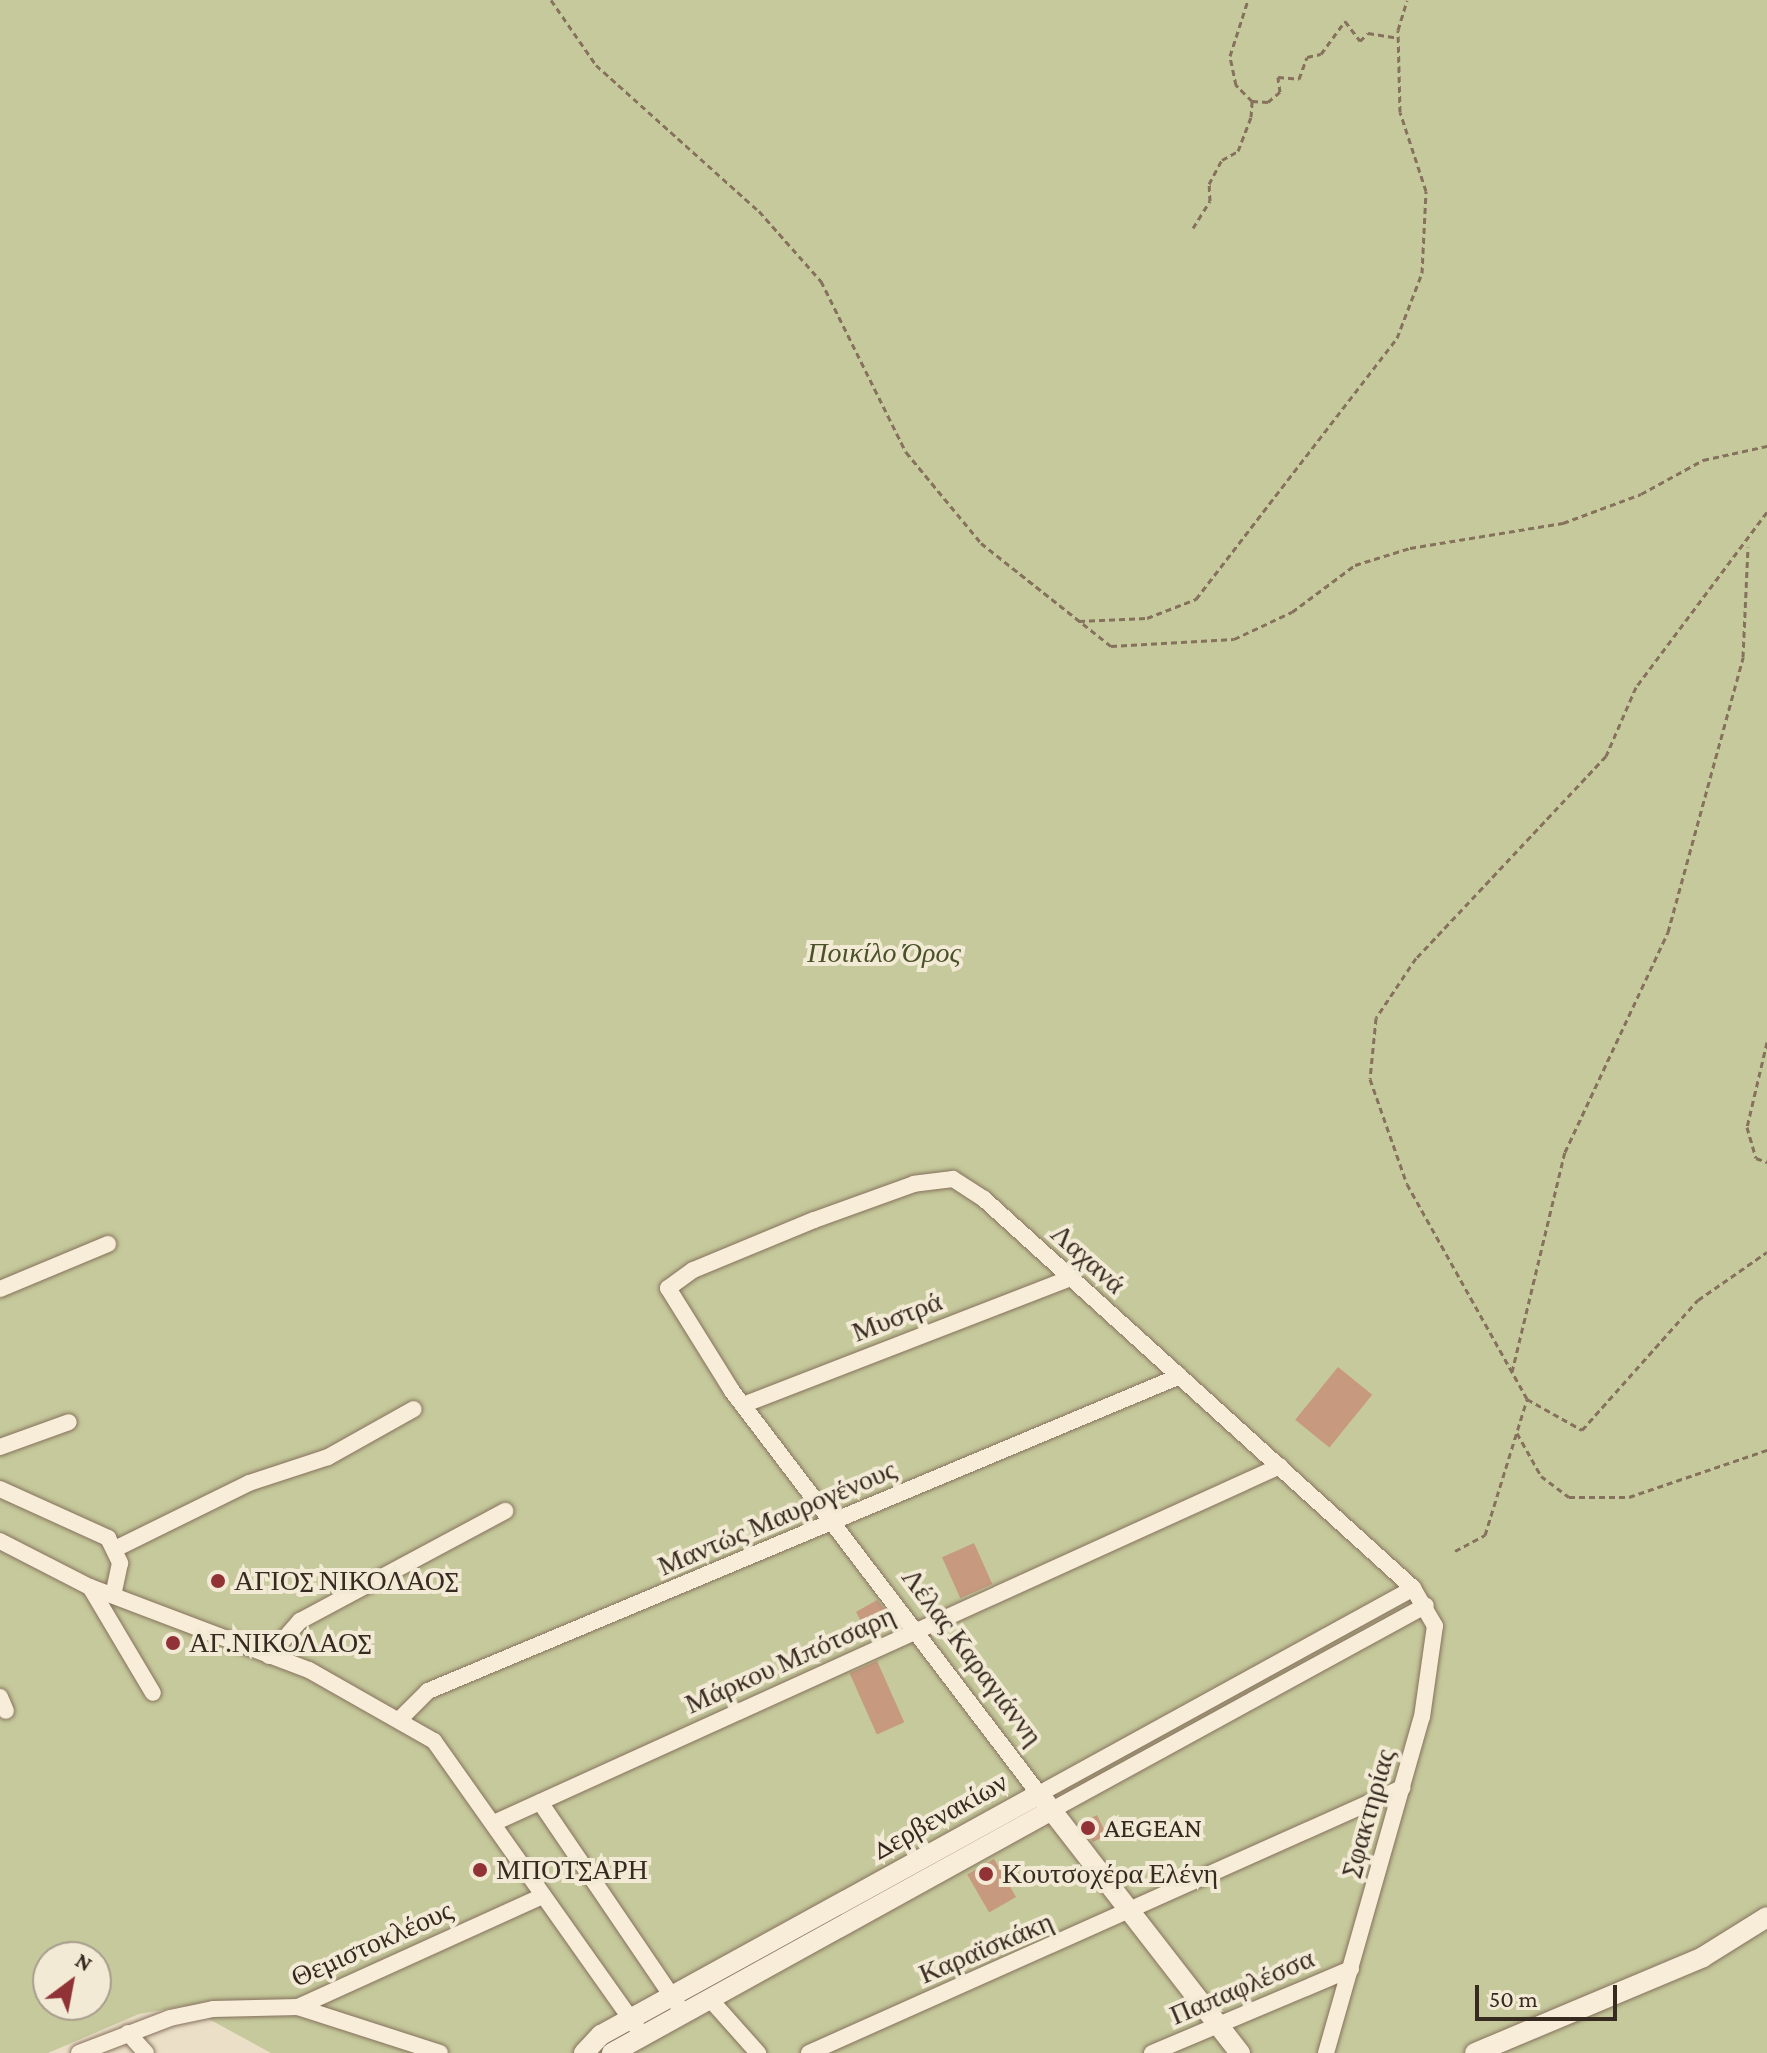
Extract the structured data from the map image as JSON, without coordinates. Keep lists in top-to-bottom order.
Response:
{
  "streets": {
    "street": [
      "Λαχανά",
      "Μυστρά",
      "Μαντώς Μαυρογένους",
      "Λέλας Καραγιάννη",
      "Μάρκου Μπότσαρη",
      "Σφακτηρίας",
      "Δερβενακίων",
      "Θεμιστοκλέους",
      "Καραϊσκάκη",
      "Παπαφλέσσα"
    ]
  },
  "crossings": [
    ["Λαχανά", "Μυστρά"],
    ["Λαχανά", "Μαντώς Μαυρογένους"],
    ["Λαχανά", "Λέλας Καραγιάννη"],
    ["Λαχανά", "Μάρκου Μπότσαρη"],
    ["Λαχανά", "Σφακτηρίας"],
    ["Λαχανά", "Δερβενακίων"],
    ["Μυστρά", "Λέλας Καραγιάννη"],
    ["Μαντώς Μαυρογένους", "Λέλας Καραγιάννη"],
    ["Λέλας Καραγιάννη", "Μάρκου Μπότσαρη"],
    ["Λέλας Καραγιάννη", "Δερβενακίων"],
    ["Λέλας Καραγιάννη", "Καραϊσκάκη"],
    ["Λέλας Καραγιάννη", "Παπαφλέσσα"],
    ["Σφακτηρίας", "Δερβενακίων"],
    ["Σφακτηρίας", "Καραϊσκάκη"],
    ["Σφακτηρίας", "Παπαφλέσσα"]
  ],
  "parks": ["Ποικίλο Όρος"],
  "places": [
    "ΑΓΙΟΣ ΝΙΚΟΛΑΟΣ",
    "ΑΓ.ΝΙΚΟΛΑΟΣ",
    "AEGEAN",
    "ΜΠΟΤΣΑΡΗ",
    "Κουτσοχέρα Ελένη"
  ],
  "scale_bar": "50 m",
  "north": "top right"
}
